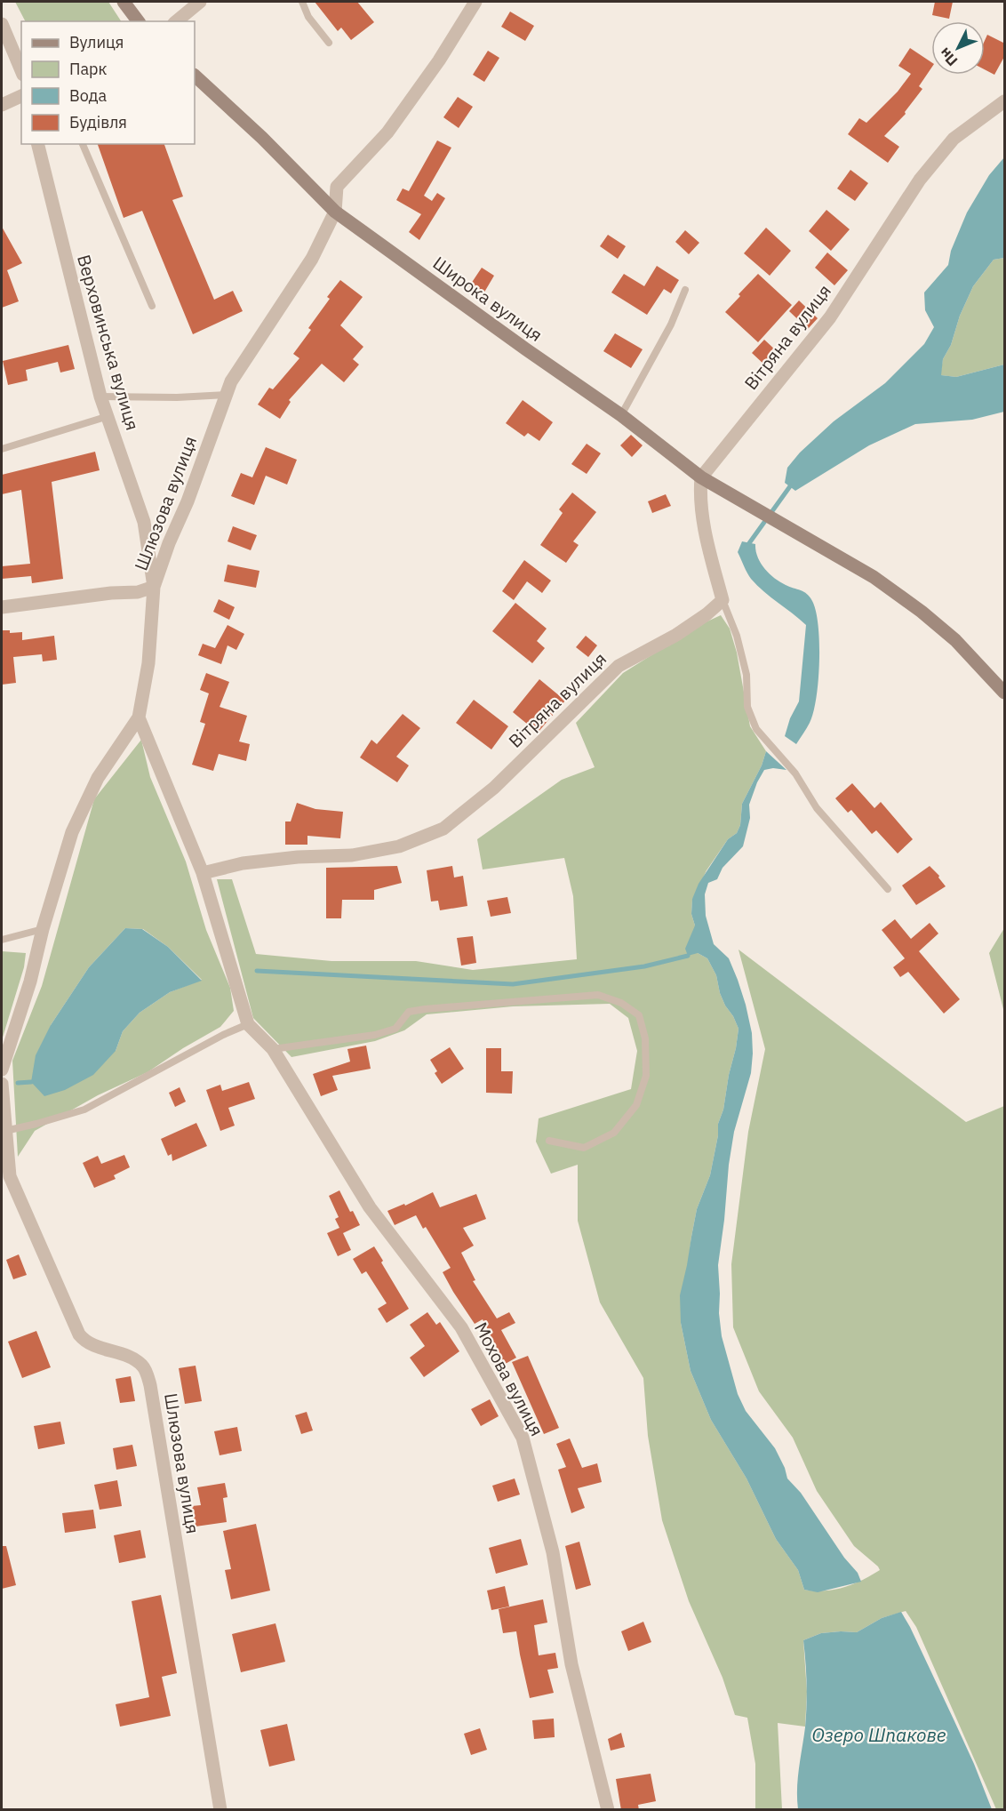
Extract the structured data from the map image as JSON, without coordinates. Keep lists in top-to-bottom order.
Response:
{
  "streets": {
    "main road": ["Широка вулиця"],
    "street": [
      "Вітряна вулиця",
      "Верховинська вулиця",
      "Шлюзова вулиця",
      "Мохова вулиця"
    ]
  },
  "crossings": [
    ["Широка вулиця", "Вітряна вулиця"],
    ["Широка вулиця", "Шлюзова вулиця"],
    ["Верховинська вулиця", "Шлюзова вулиця"]
  ],
  "water": ["Озеро Шпакове"],
  "legend": [
    "Вулиця",
    "Парк",
    "Вода",
    "Будівля"
  ],
  "north": "bottom left"
}
